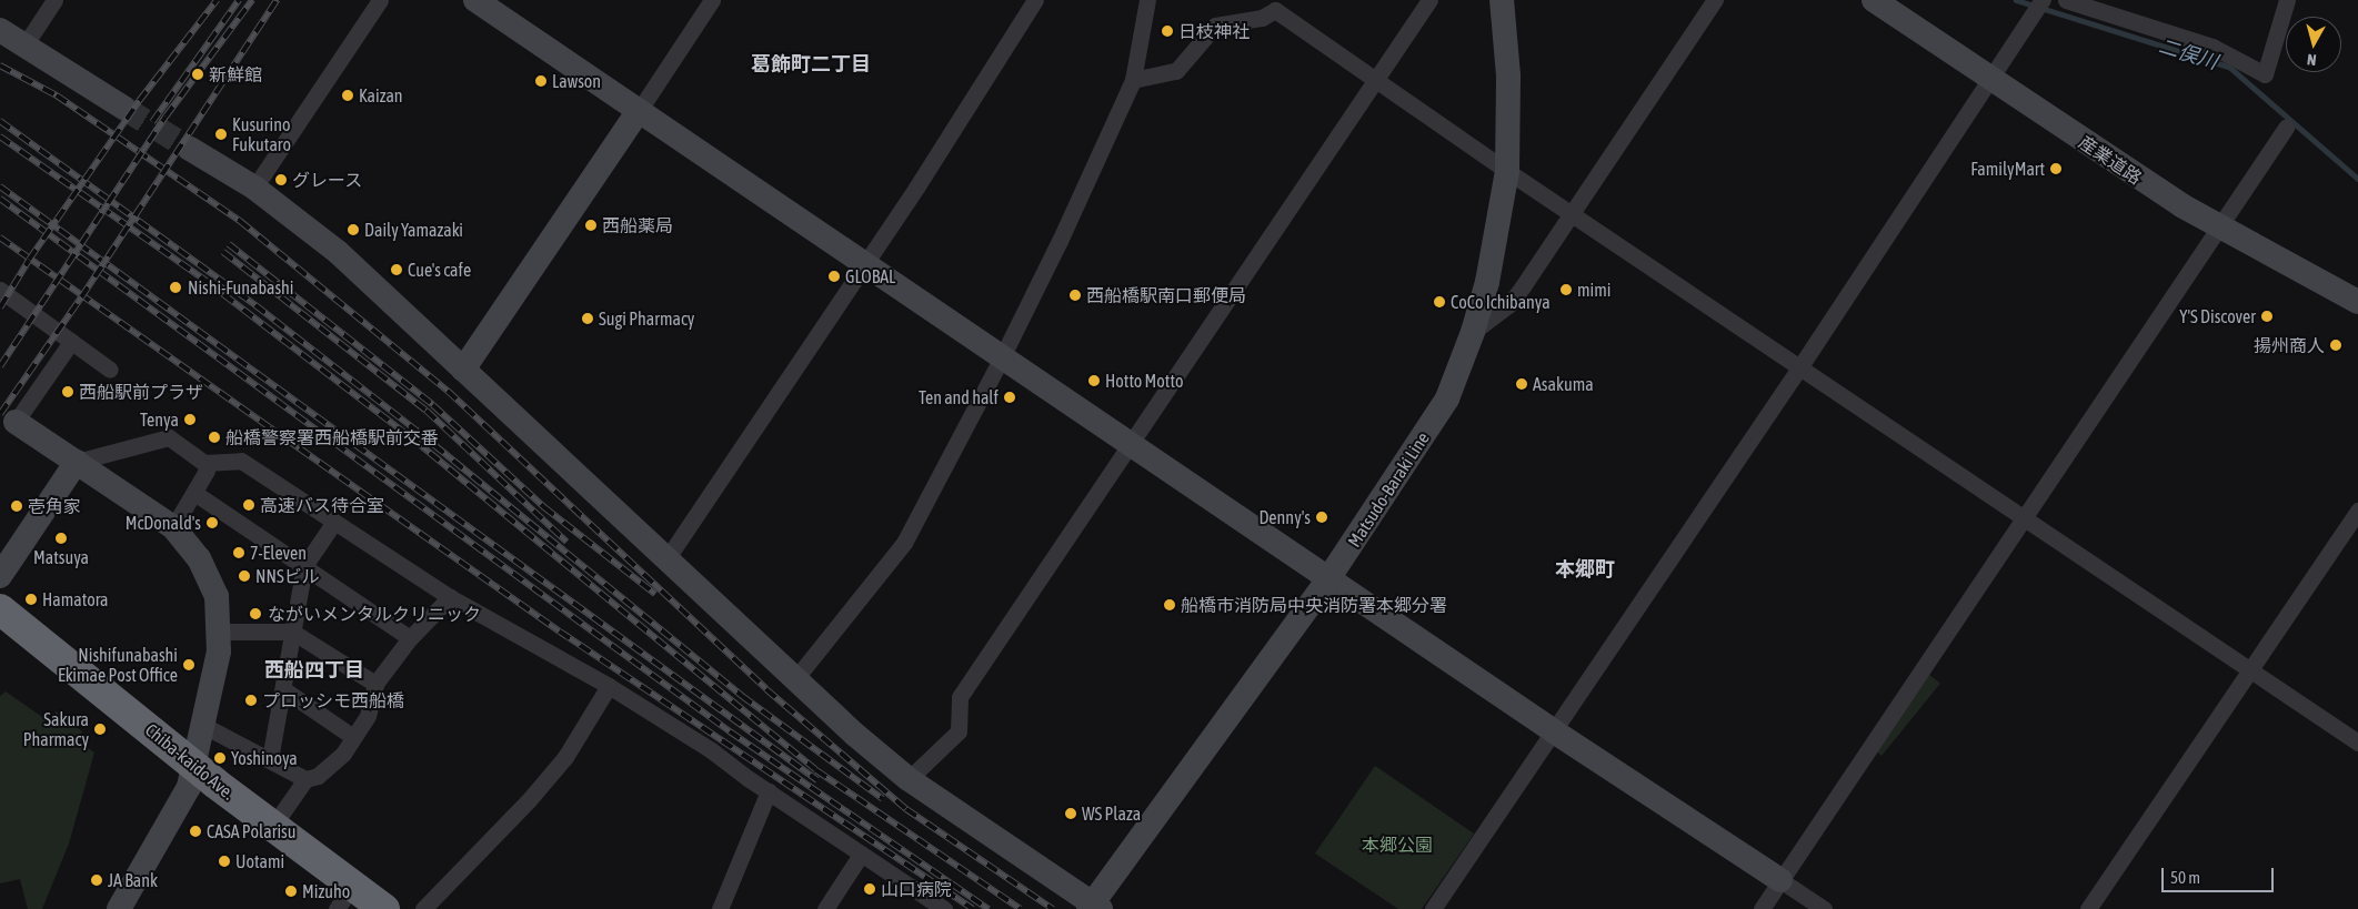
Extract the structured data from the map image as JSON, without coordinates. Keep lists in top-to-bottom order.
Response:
{
  "streets": {
    "highway": ["Chiba-kaido Ave."],
    "street": ["産業道路", "Matsudo-Baraki Line"]
  },
  "districts": ["葛飾町二丁目", "本郷町", "西船四丁目"],
  "water": ["二俣川"],
  "parks": ["本郷公園"],
  "places": [
    "日枝神社",
    "新鮮館",
    "Lawson",
    "Kaizan",
    "Kusurino Fukutaro",
    "FamilyMart",
    "グレース",
    "西船薬局",
    "Daily Yamazaki",
    "Cue's cafe",
    "GLOBAL",
    "Nishi-Funabashi",
    "mimi",
    "西船橋駅南口郵便局",
    "CoCo Ichibanya",
    "Y'S Discover",
    "Sugi Pharmacy",
    "揚州商人",
    "Hotto Motto",
    "Asakuma",
    "西船駅前プラザ",
    "Ten and half",
    "Tenya",
    "船橋警察署西船橋駅前交番",
    "高速バス待合室",
    "壱角家",
    "Denny's",
    "McDonald's",
    "Matsuya",
    "7-Eleven",
    "NNSビル",
    "Hamatora",
    "船橋市消防局中央消防署本郷分署",
    "ながいメンタルクリニック",
    "Nishifunabashi Ekimae Post Office",
    "プロッシモ西船橋",
    "Sakura Pharmacy",
    "Yoshinoya",
    "WS Plaza",
    "CASA Polarisu",
    "Uotami",
    "JA Bank",
    "山口病院",
    "Mizuho"
  ],
  "scale_bar": "50 m",
  "north": "bottom"
}
